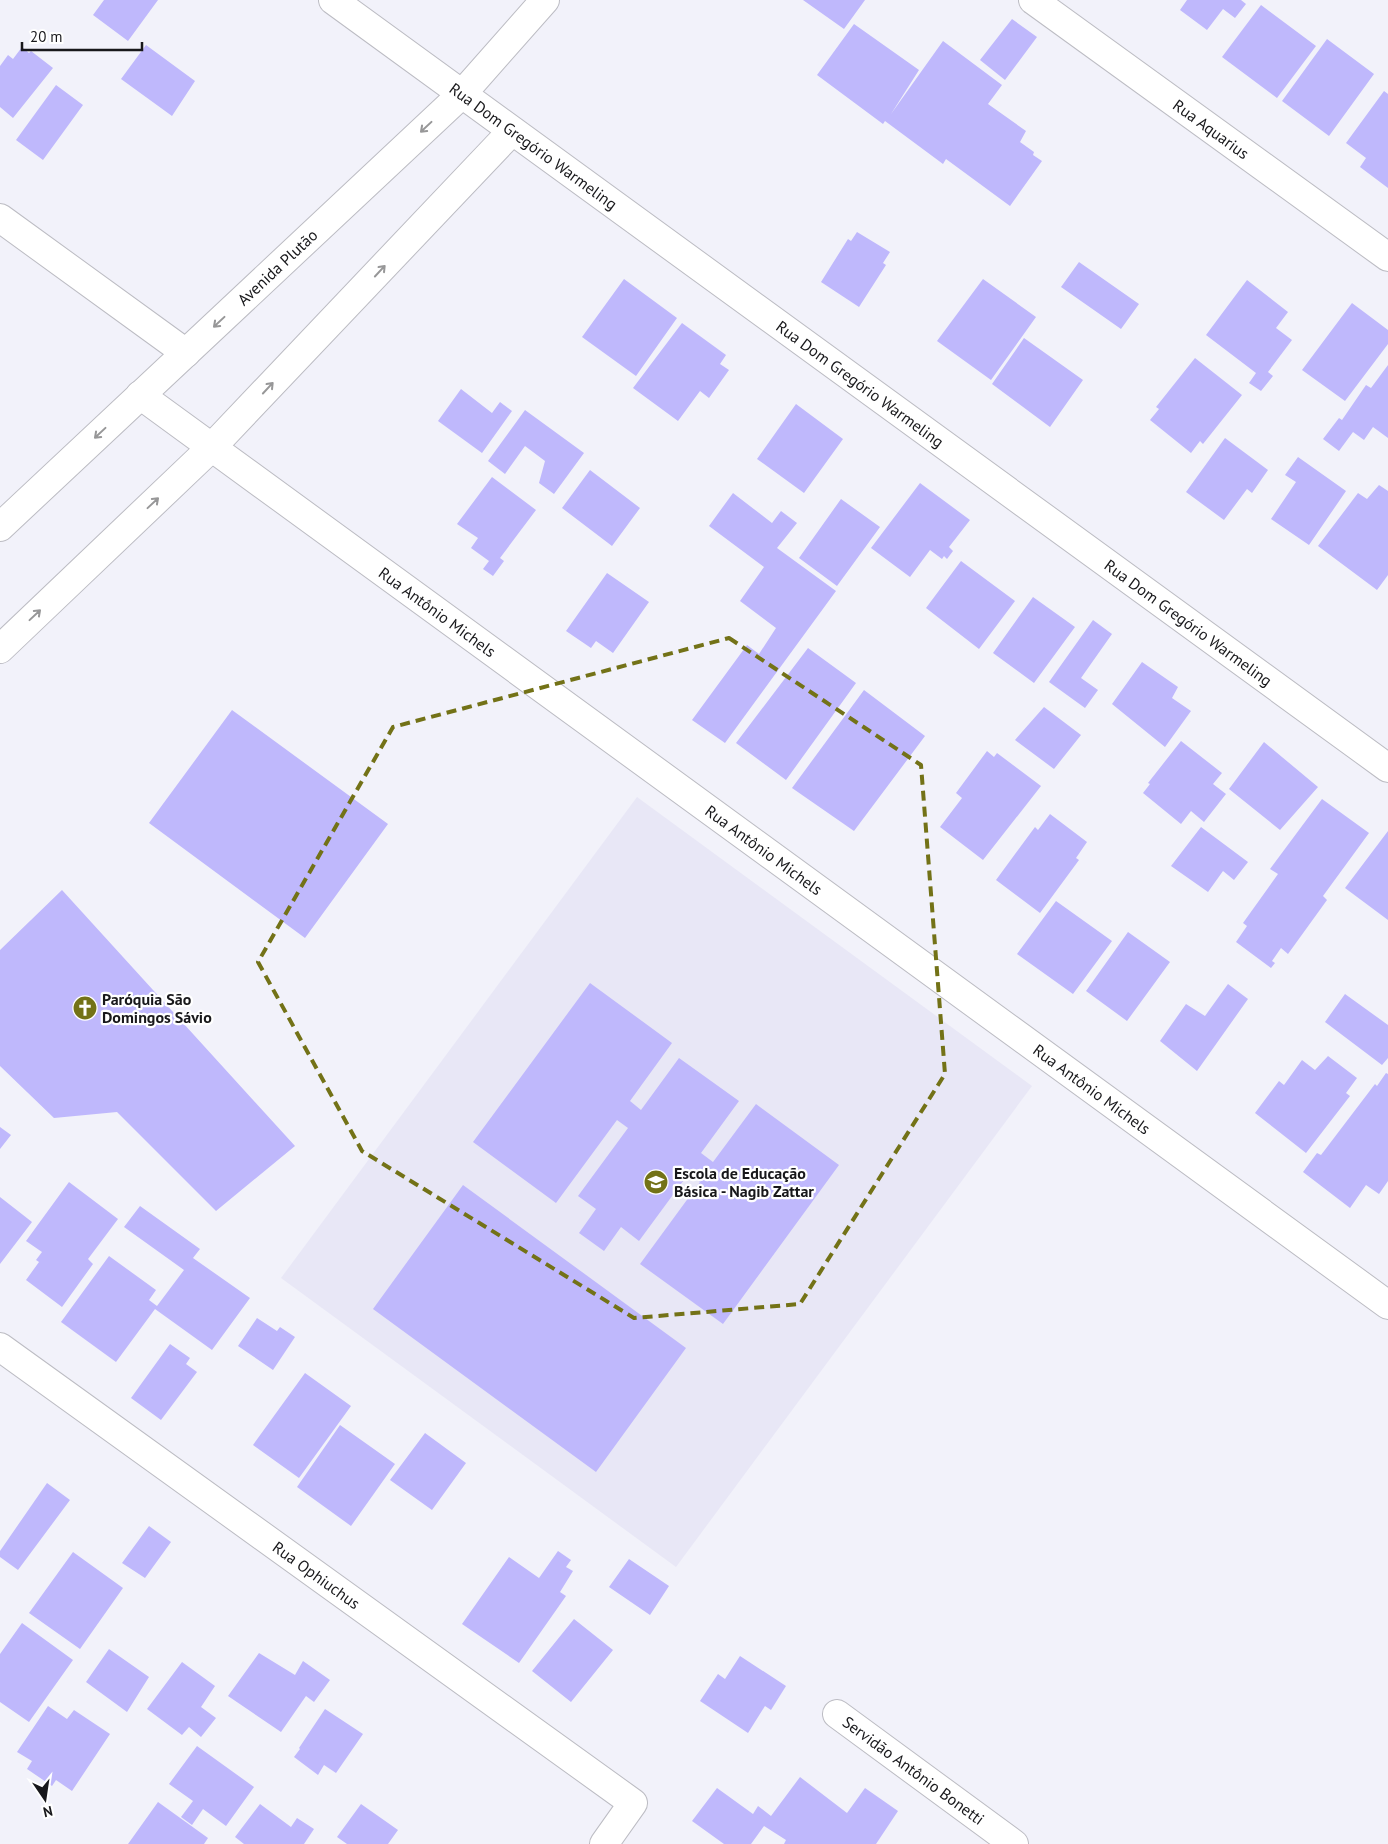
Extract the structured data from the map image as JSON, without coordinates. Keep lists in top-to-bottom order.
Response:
{
  "streets": {
    "street": [
      "Rua Aquarius",
      "Rua Dom Gregório Warmeling",
      "Avenida Plutão",
      "Rua Antônio Michels",
      "Rua Ophiuchus",
      "Servidão Antônio Bonetti"
    ]
  },
  "crossings": [
    ["Rua Dom Gregório Warmeling", "Avenida Plutão"],
    ["Avenida Plutão", "Rua Antônio Michels"]
  ],
  "places": {
    "church": ["Paróquia São Domingos Sávio"],
    "school or university": ["Escola de Educação Básica - Nagib Zattar"]
  },
  "scale_bar": "20 m",
  "north": "bottom"
}
